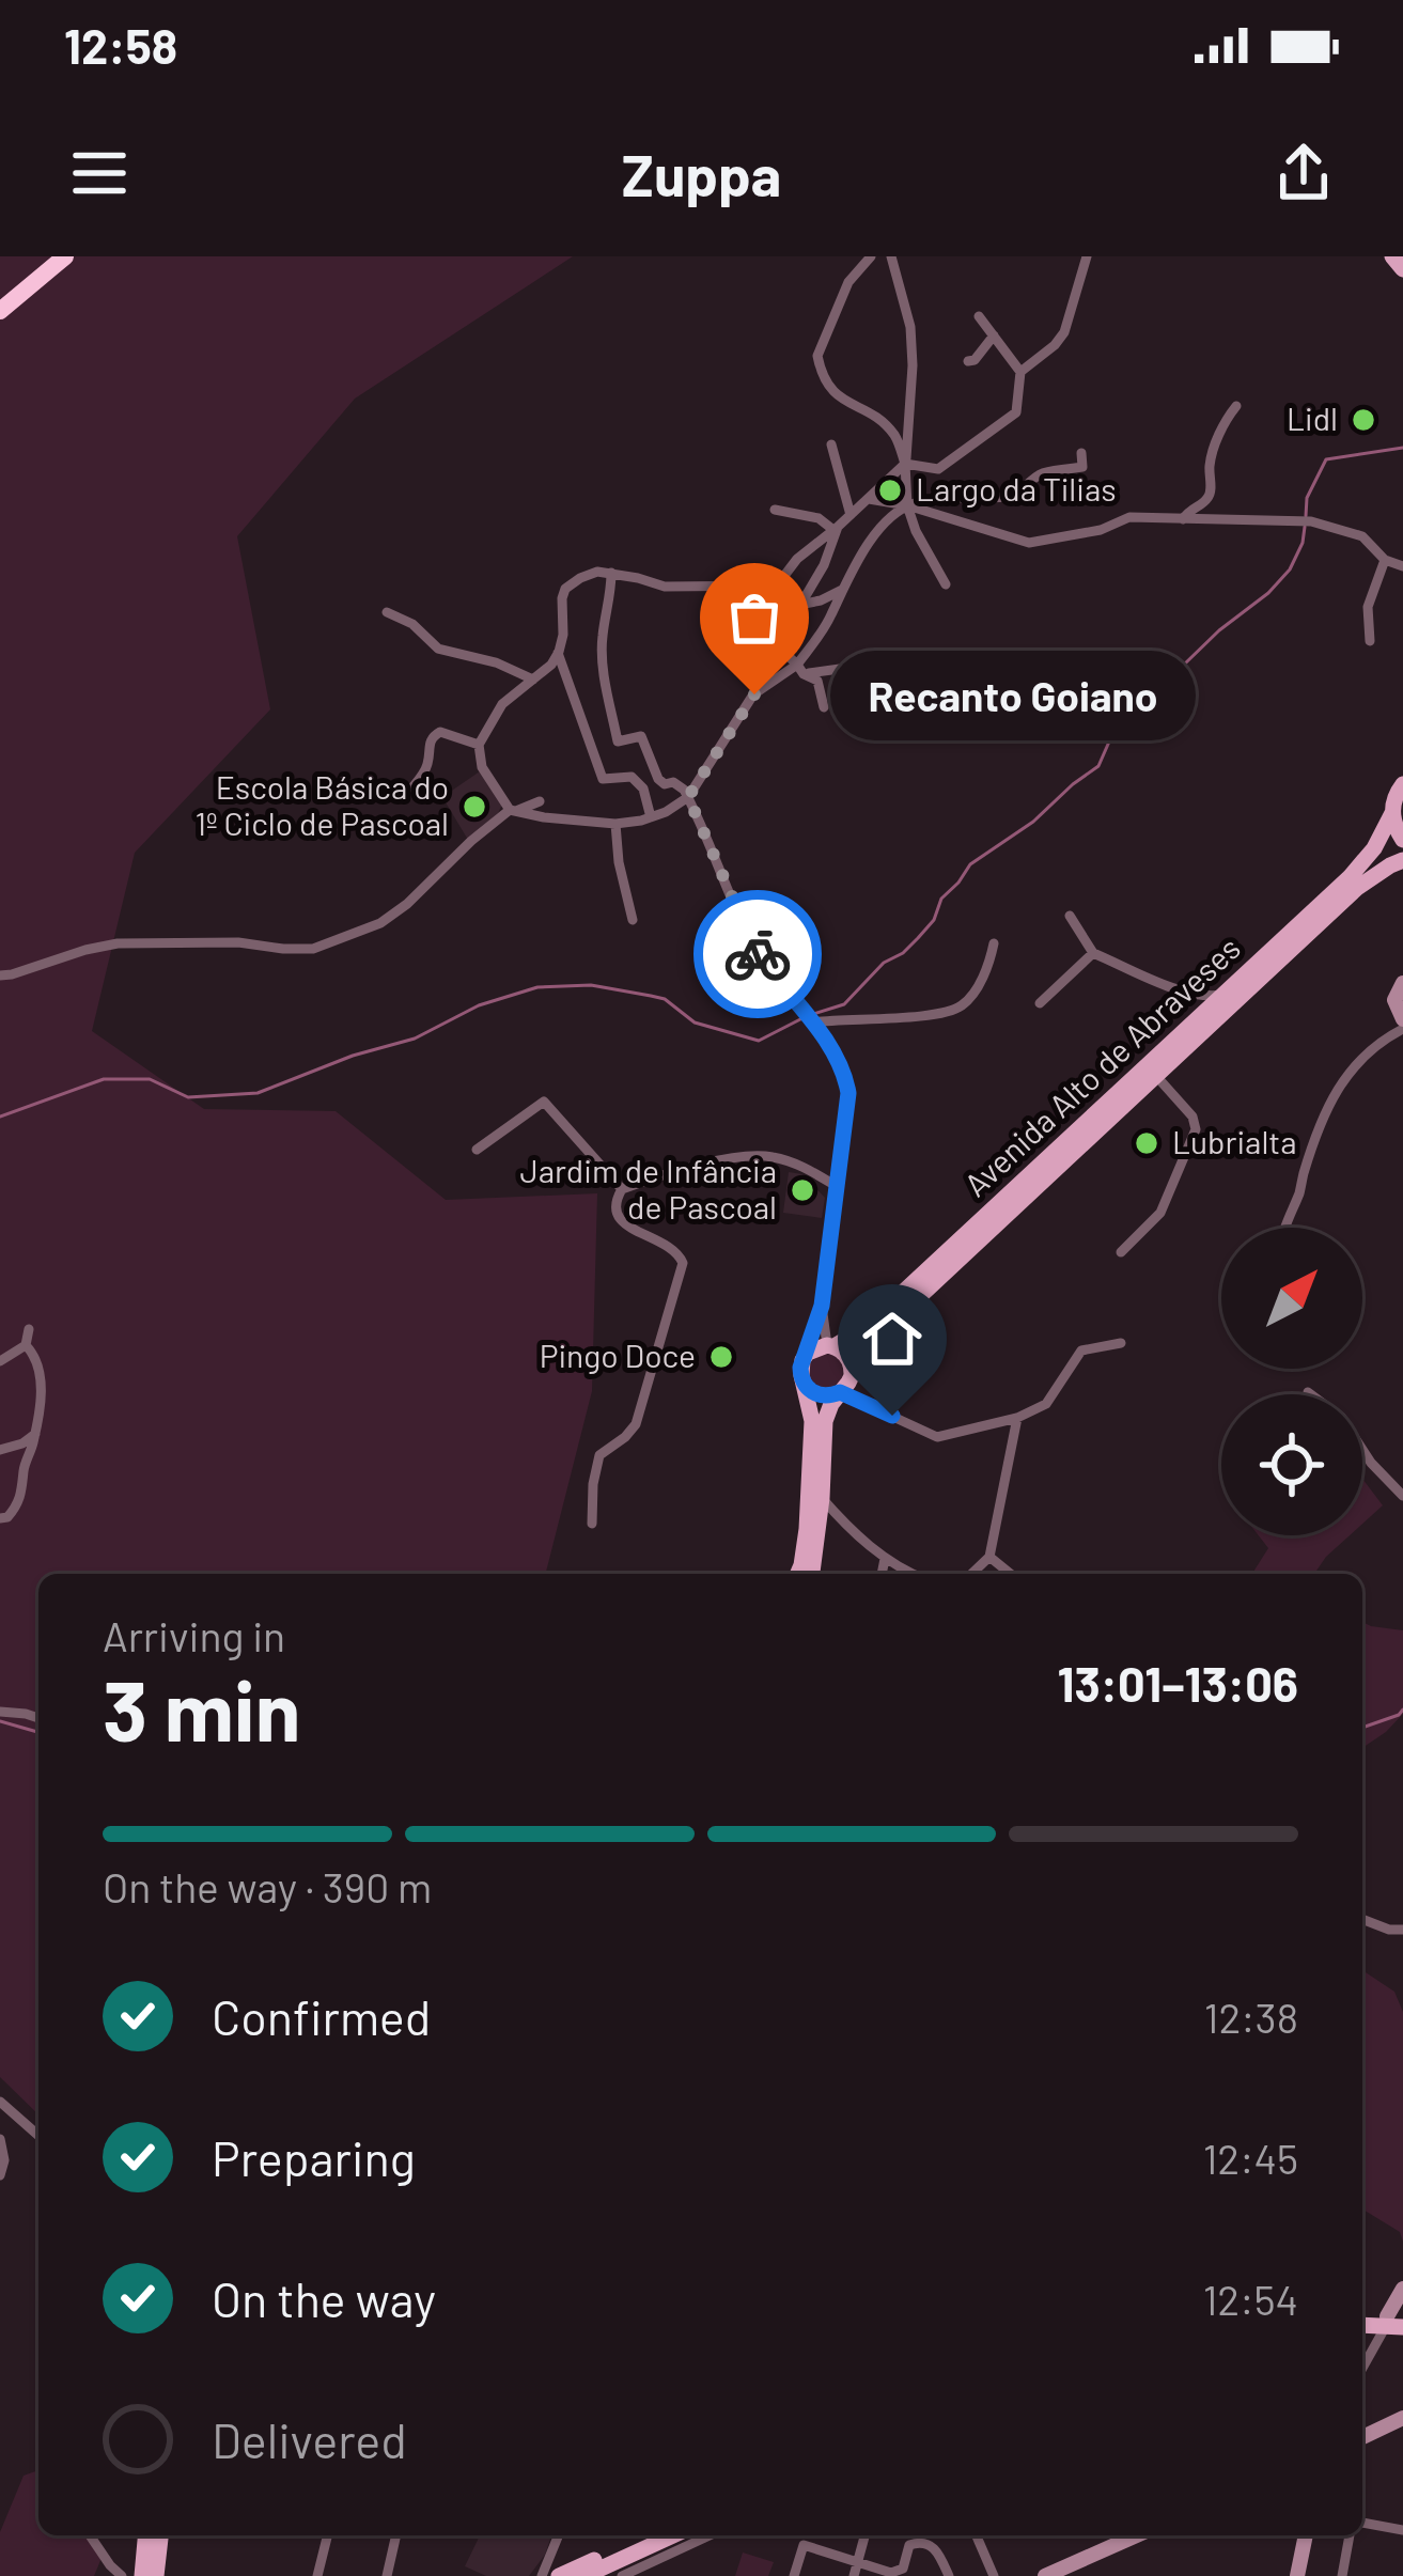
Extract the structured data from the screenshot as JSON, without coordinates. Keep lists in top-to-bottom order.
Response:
{
  "streets": {
    "main road": ["Avenida Alto de Abraveses"]
  },
  "places": [
    "Lidl",
    "Largo da Tilias",
    "Recanto Goiano",
    "Escola Básica do 1º Ciclo de Pascoal",
    "Lubrialta",
    "Jardim de Infância de Pascoal",
    "Pingo Doce"
  ],
  "north": "top right",
  "page": {
    "status": "12:58",
    "header": "Zuppa",
    "bubble": "Recanto Goiano",
    "heading": ["3 min", "Arriving in", "13:01–13:06"],
    "bar": "On the way · 390 m",
    "list": [
      ["Confirmed", "12:38"],
      ["Preparing", "12:45"],
      ["On the way", "12:54"],
      "Delivered"
    ]
  }
}
